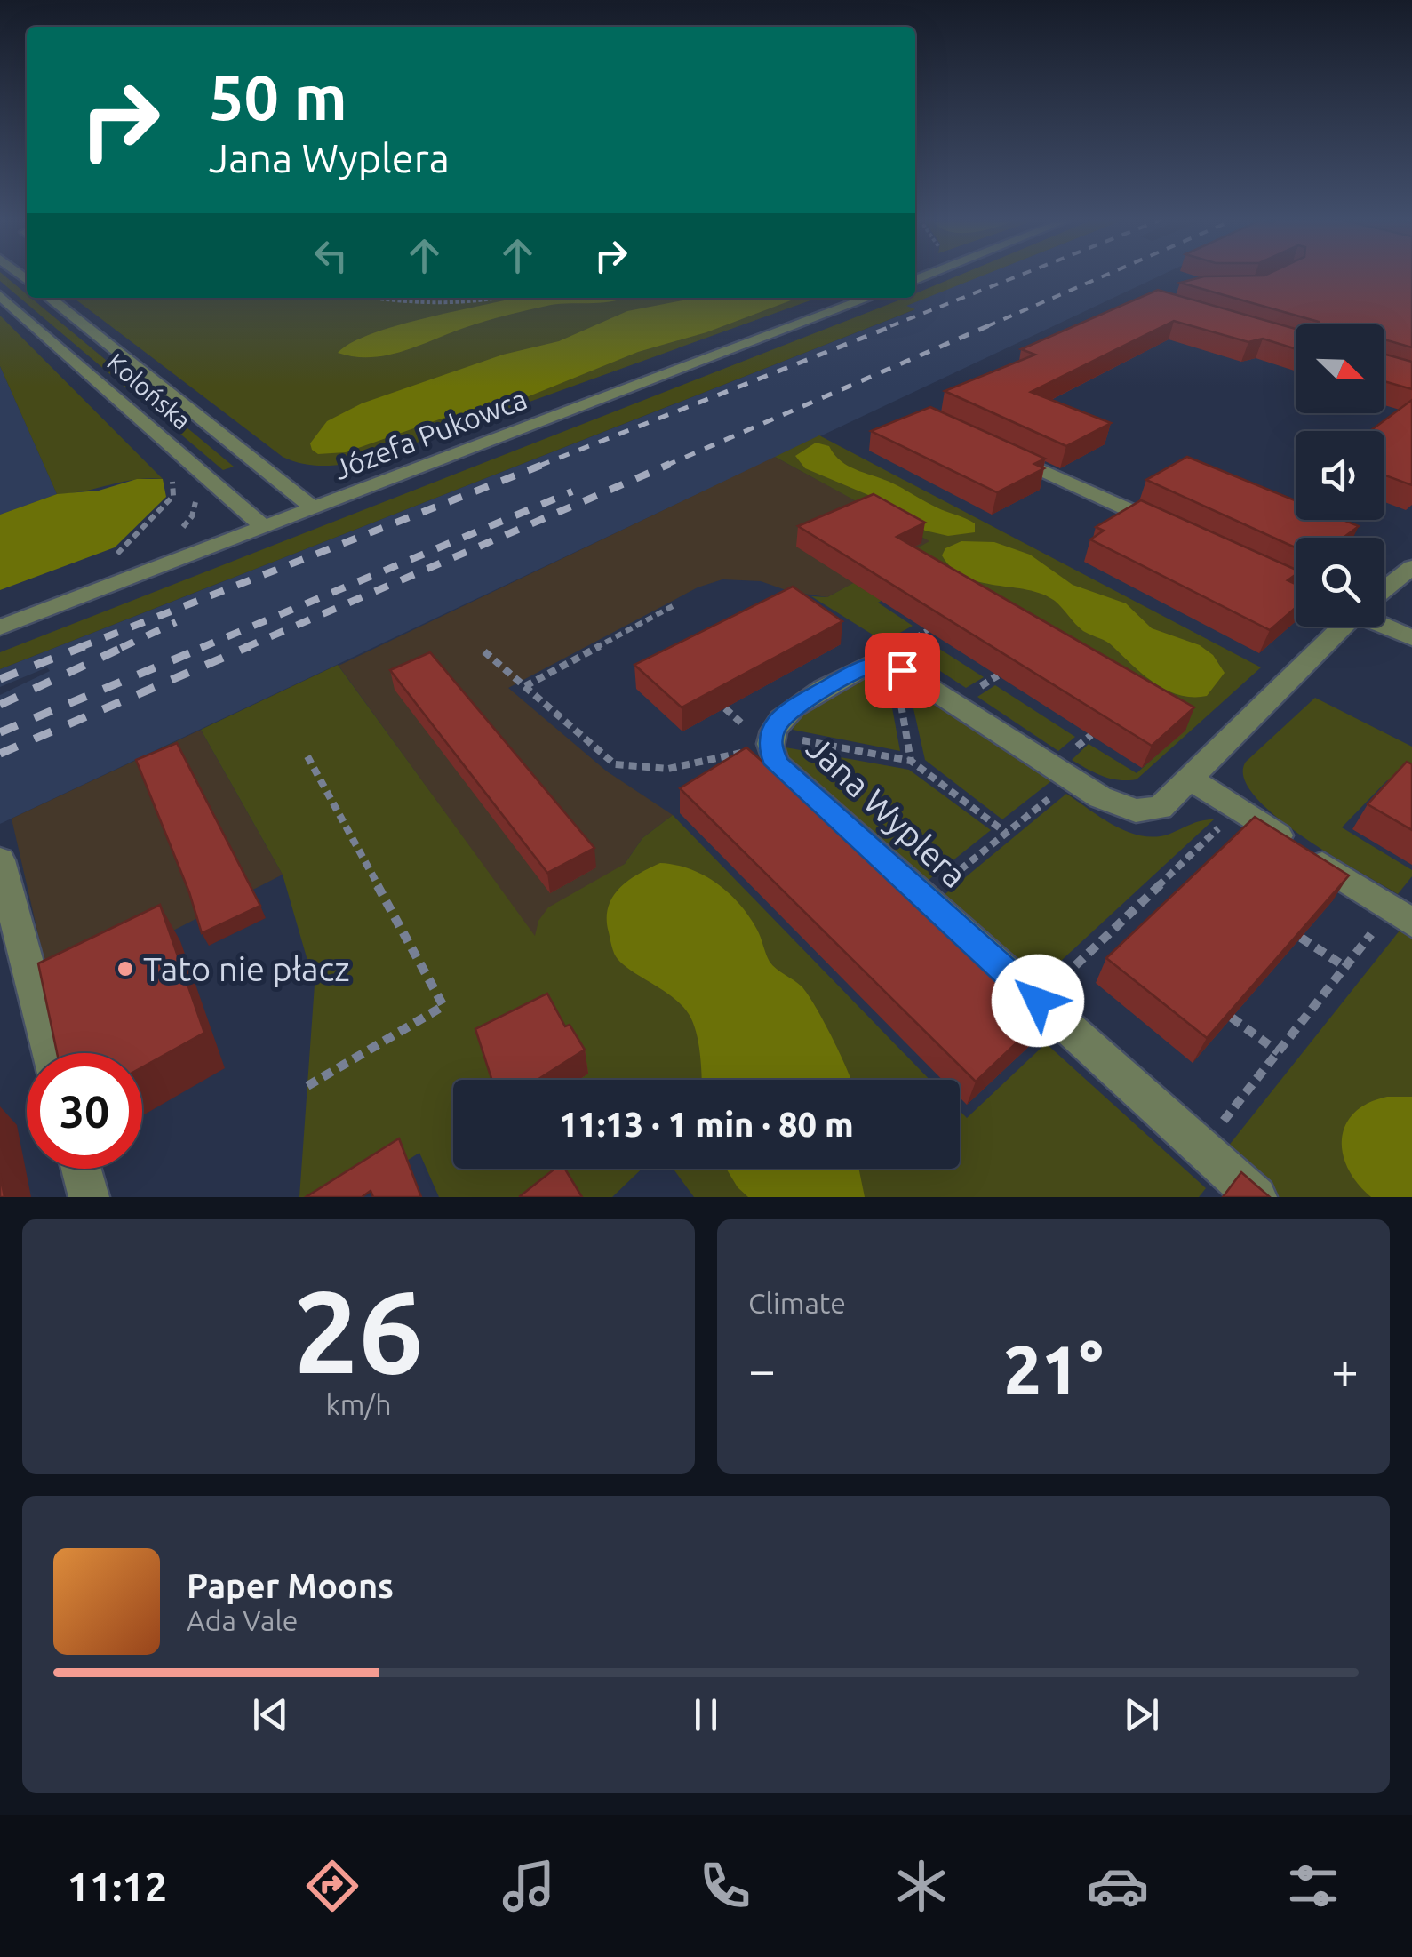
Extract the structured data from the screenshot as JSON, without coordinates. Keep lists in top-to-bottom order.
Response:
{
  "streets": {
    "street": ["Kolońska", "Józefa Pukowca", "Jana Wyplera"]
  },
  "crossings": [
    ["Kolońska", "Józefa Pukowca"]
  ],
  "places": ["Tato nie płacz"],
  "north": "bottom right",
  "page": {
    "turn": ["50 m", "Jana Wyplera"],
    "limit": "30",
    "trip": "11:13 · 1 min · 80 m",
    "tile": [
      ["26", "km/h"],
      "Climate"
    ],
    "heat": ["−", "21°", "+"],
    "song": ["Paper Moons", "Ada Vale"],
    "tabs": "11:12"
  }
}
